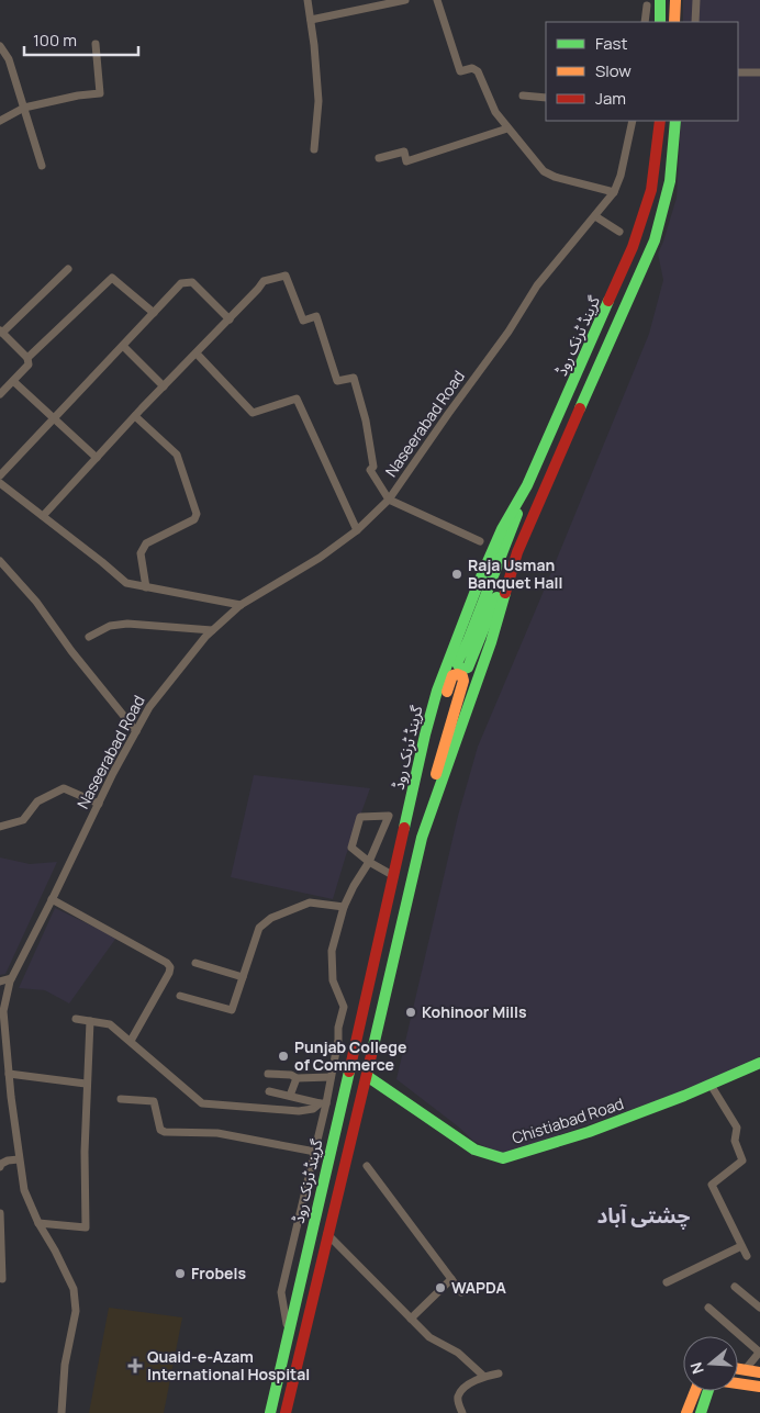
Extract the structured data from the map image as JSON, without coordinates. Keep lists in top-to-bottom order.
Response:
{
  "streets": {
    "main road": ["گرینڈ ٹرنک روڈ", "Chistiabad Road"],
    "street": ["Naseerabad Road"]
  },
  "crossings": [
    ["گرینڈ ٹرنک روڈ", "Chistiabad Road"]
  ],
  "districts": ["چشتی آباد"],
  "places": {
    "other": [
      "Raja Usman Banquet Hall",
      "Kohinoor Mills",
      "Punjab College of Commerce",
      "Frobels",
      "WAPDA"
    ],
    "health": ["Quaid-e-Azam International Hospital"]
  },
  "legend": ["Fast", "Slow", "Jam"],
  "scale_bar": "100 m",
  "north": "left"
}
